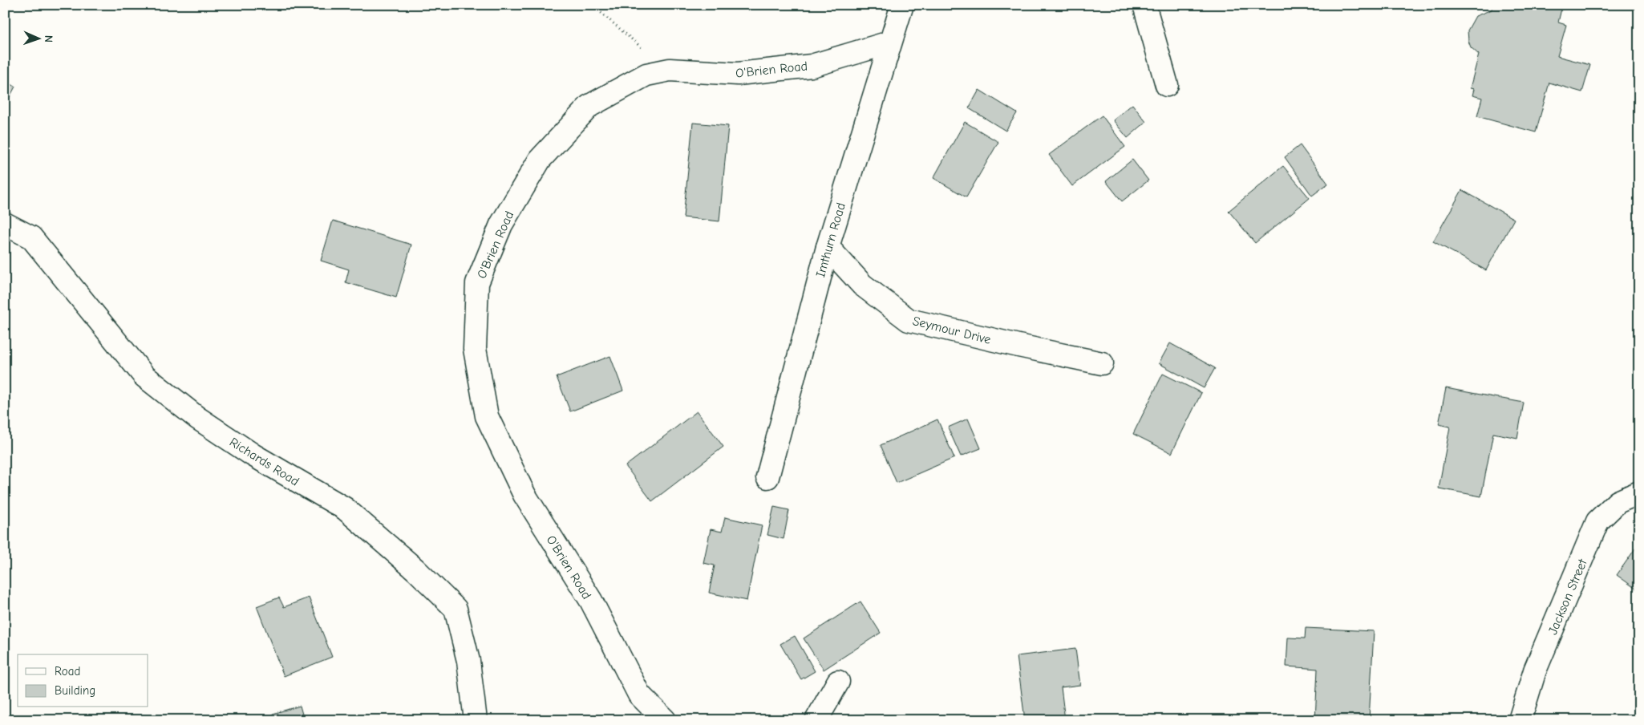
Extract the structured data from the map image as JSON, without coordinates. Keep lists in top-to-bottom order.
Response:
{
  "streets": {
    "street": [
      "O'Brien Road",
      "Imthurn Road",
      "Seymour Drive",
      "Richards Road",
      "Jackson Street"
    ]
  },
  "crossings": [
    ["O'Brien Road", "Imthurn Road"],
    ["Imthurn Road", "Seymour Drive"]
  ],
  "legend": ["Road", "Building"],
  "north": "right"
}
